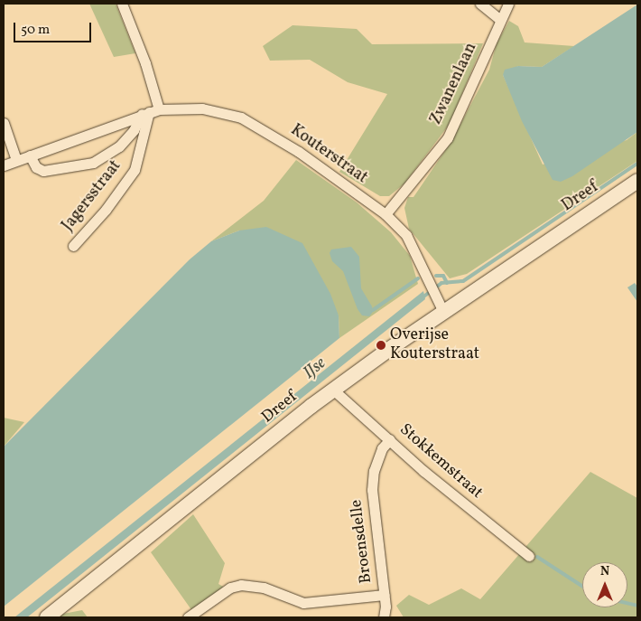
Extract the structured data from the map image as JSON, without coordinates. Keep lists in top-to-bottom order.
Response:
{
  "streets": {
    "main road": ["Dreef"],
    "street": [
      "Zwanenlaan",
      "Kouterstraat",
      "Jagersstraat",
      "Stokkemstraat",
      "Broensdelle"
    ]
  },
  "crossings": [
    ["Zwanenlaan", "Kouterstraat"],
    ["Kouterstraat", "Jagersstraat"],
    ["Kouterstraat", "Dreef"],
    ["Dreef", "Stokkemstraat"],
    ["Stokkemstraat", "Broensdelle"]
  ],
  "water": ["IJse"],
  "places": ["Overijse Kouterstraat"],
  "scale_bar": "50 m",
  "north": "top"
}
